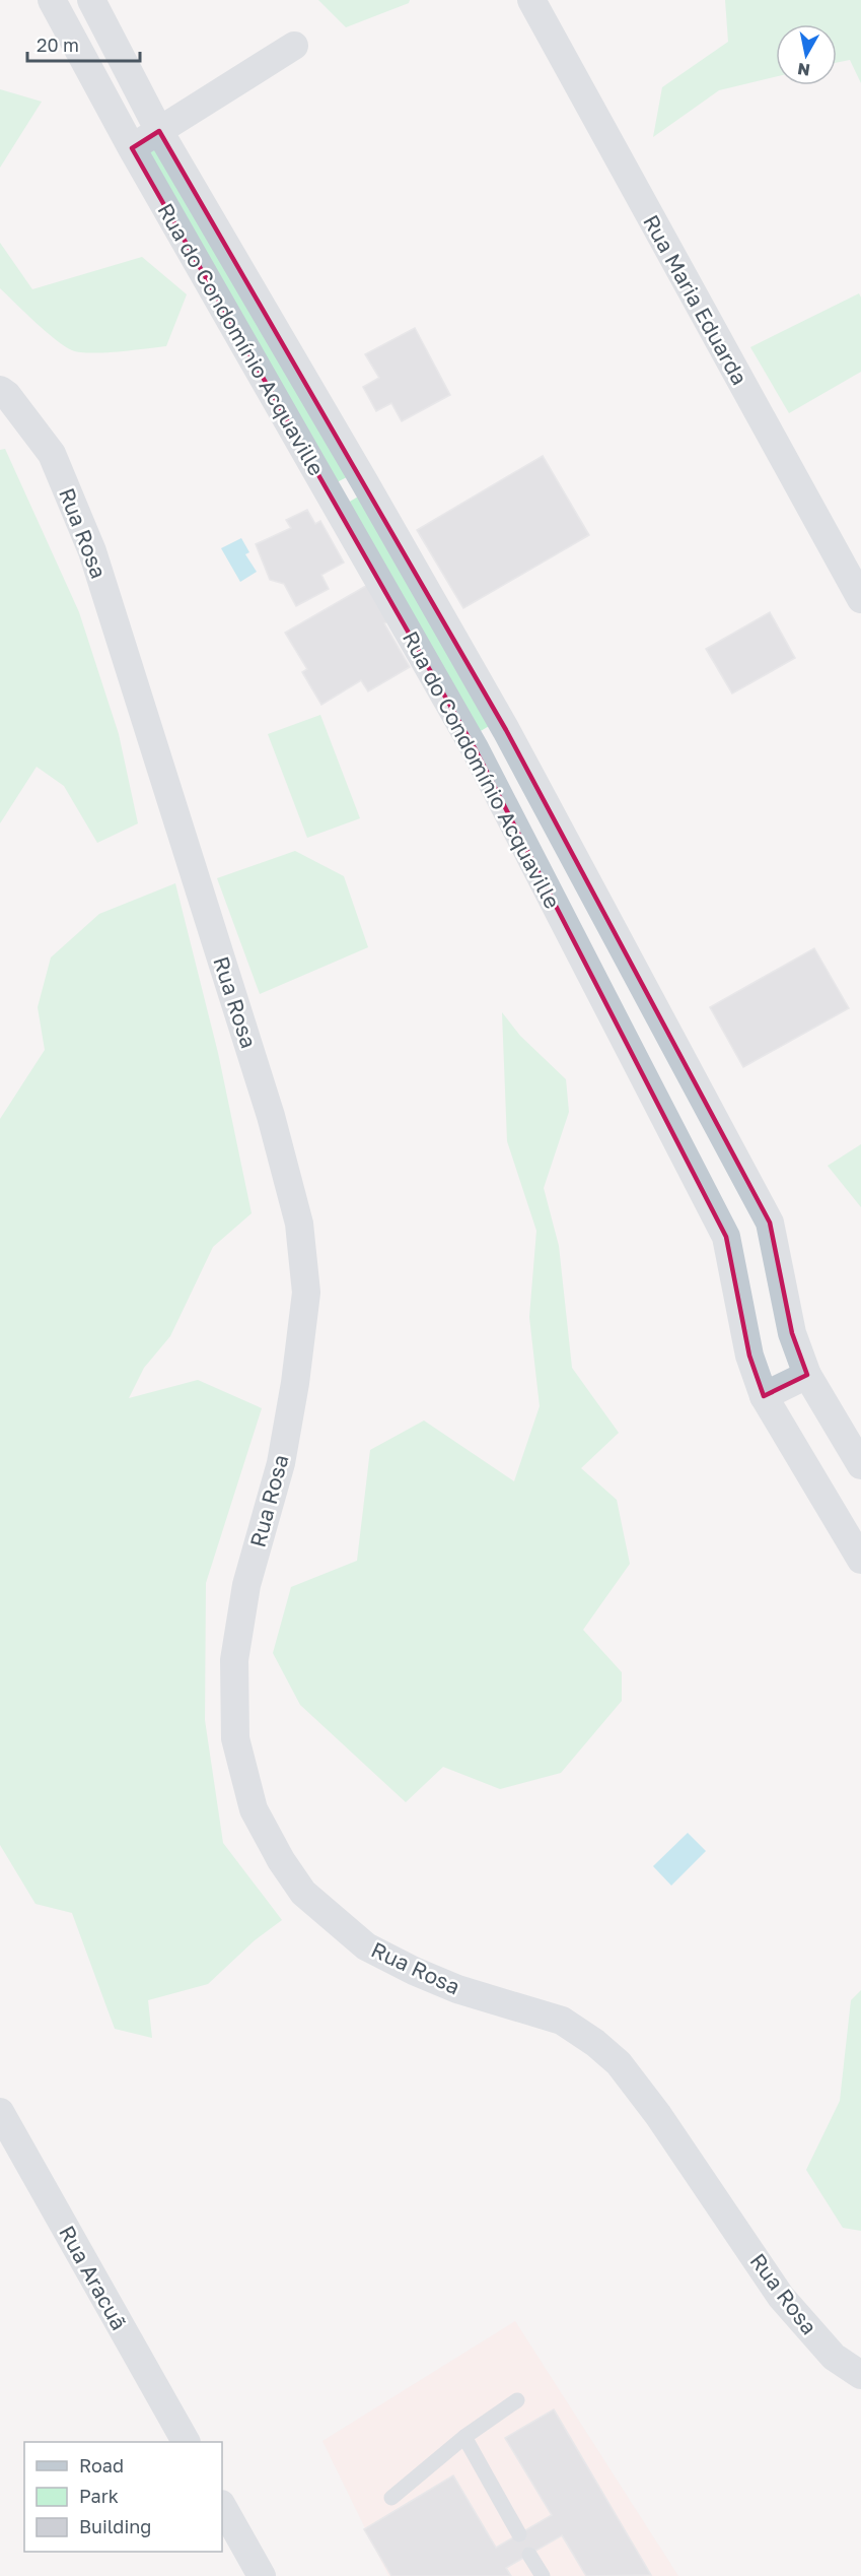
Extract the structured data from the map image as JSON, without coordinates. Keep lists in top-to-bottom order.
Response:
{
  "streets": {
    "street": [
      "Rua Maria Eduarda",
      "Rua do Condomínio Acquaville",
      "Rua Rosa",
      "Rua Aracuã"
    ]
  },
  "legend": ["Road", "Park", "Building"],
  "scale_bar": "20 m",
  "north": "bottom"
}
